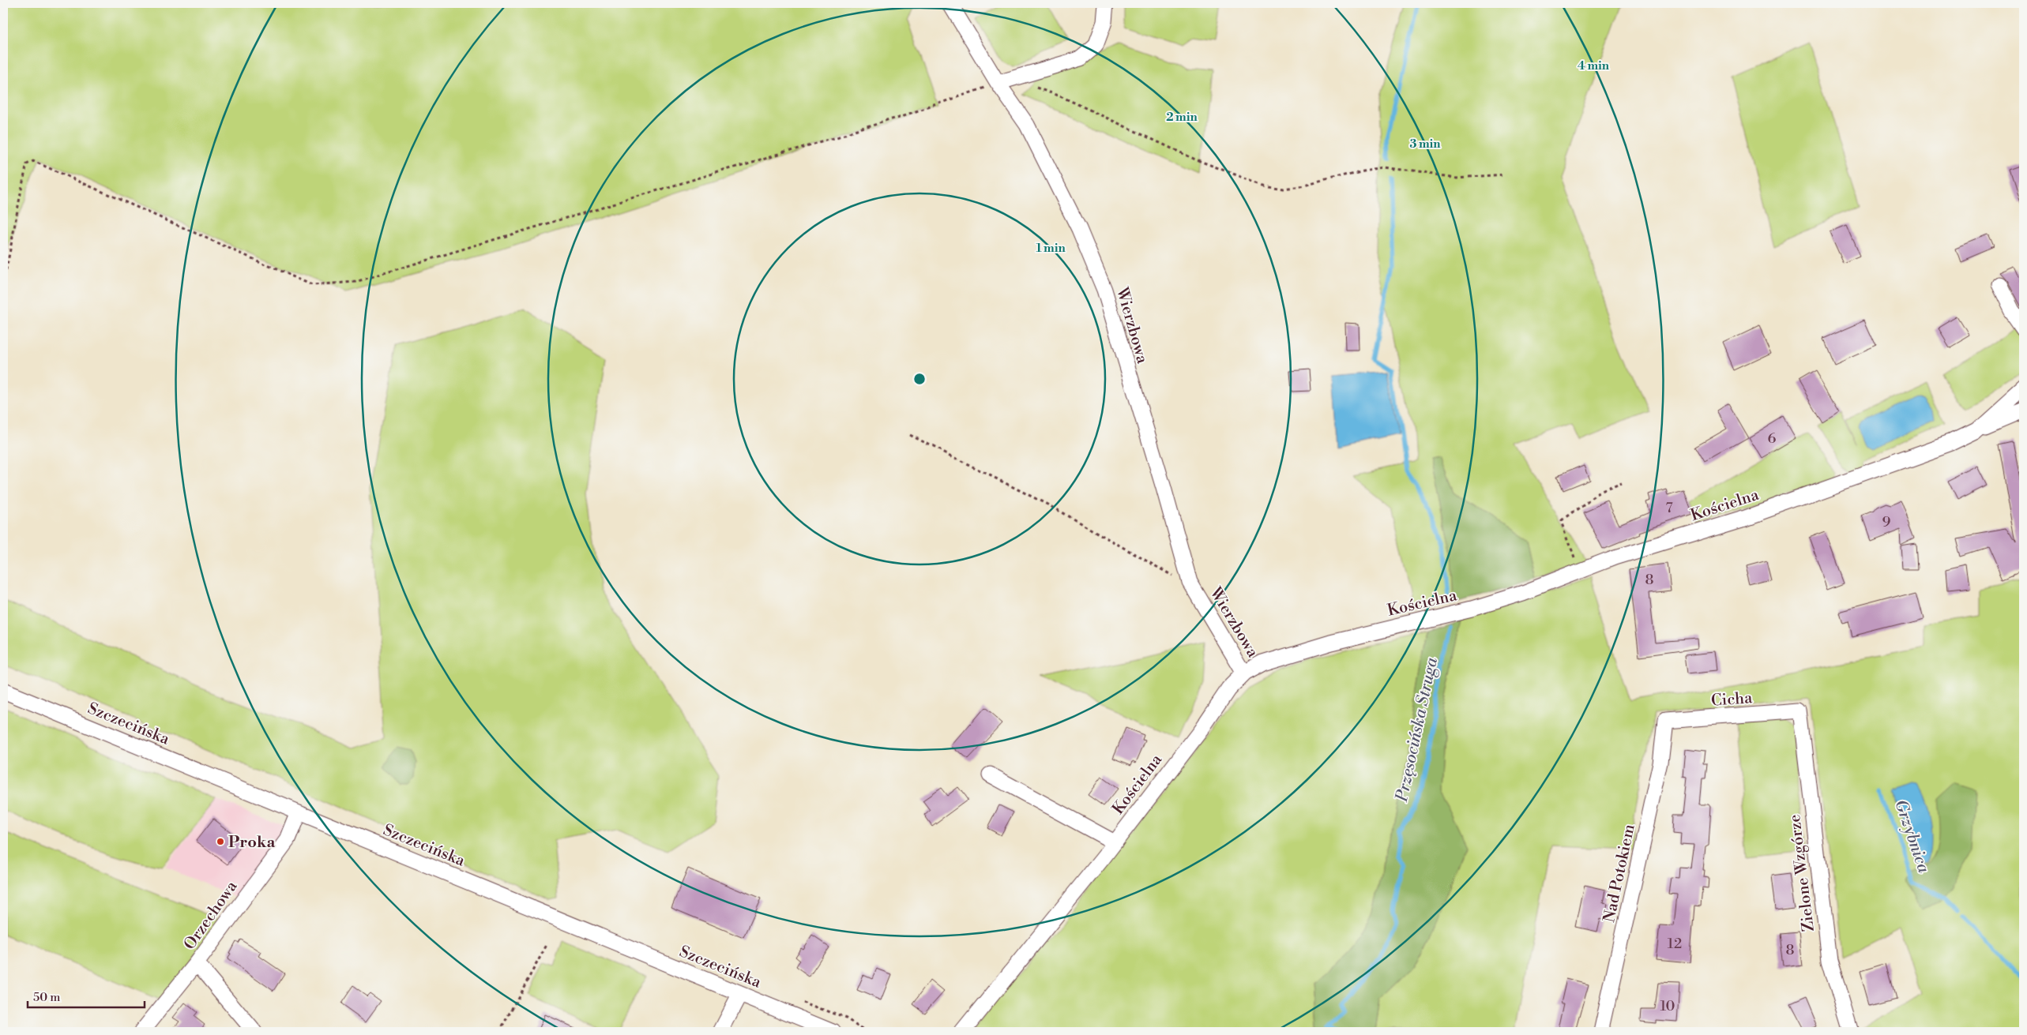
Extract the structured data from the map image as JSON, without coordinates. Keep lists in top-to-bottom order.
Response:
{
  "streets": {
    "street": [
      "Wierzbowa",
      "Kościelna",
      "Cicha",
      "Szczecińska",
      "Nad Potokiem",
      "Zielone Wzgórze",
      "Orzechowa"
    ]
  },
  "crossings": [
    ["Wierzbowa", "Kościelna"],
    ["Cicha", "Nad Potokiem"],
    ["Cicha", "Zielone Wzgórze"],
    ["Szczecińska", "Orzechowa"]
  ],
  "water": ["Przęsocińska Struga", "Grzybnica"],
  "places": ["Proka"],
  "house_numbers": [
    "6",
    "7",
    "9",
    "8",
    "12",
    "8",
    "10"
  ],
  "scale_bar": "50 m",
  "rings": [
    "4 min",
    "2 min",
    "3 min",
    "1 min"
  ]
}
